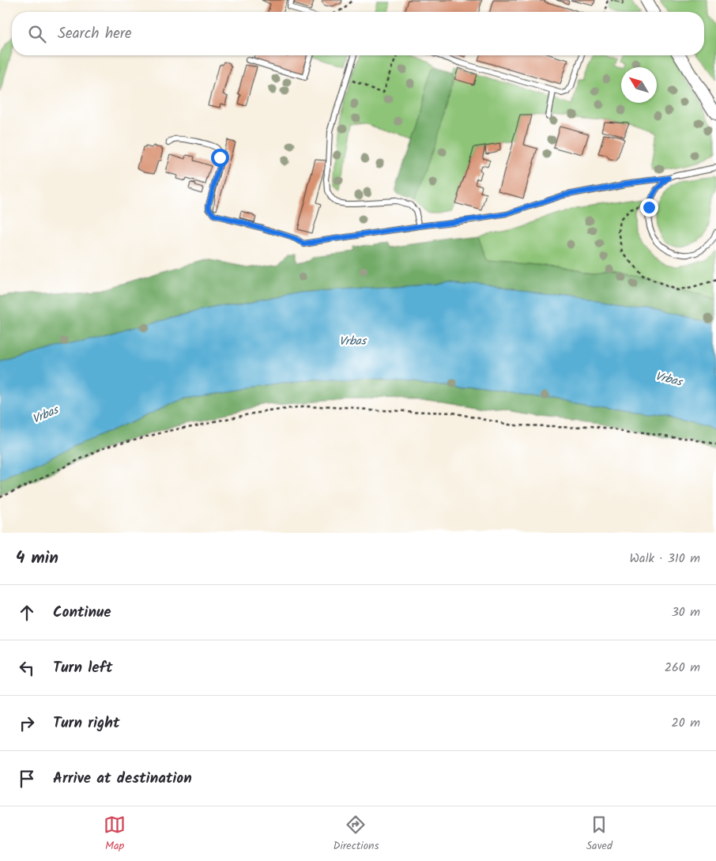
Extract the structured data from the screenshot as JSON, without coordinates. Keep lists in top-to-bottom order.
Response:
{
  "water": ["Vrbas"],
  "north": "top left",
  "page": {
    "search": "Search here",
    "heading": ["4 min", "Walk · 310 m"],
    "list": [
      ["Continue", "30 m"],
      ["Turn left", "260 m"],
      ["Turn right", "20 m"],
      "Arrive at destination"
    ],
    "nav": ["Map", "Directions", "Saved"]
  }
}
